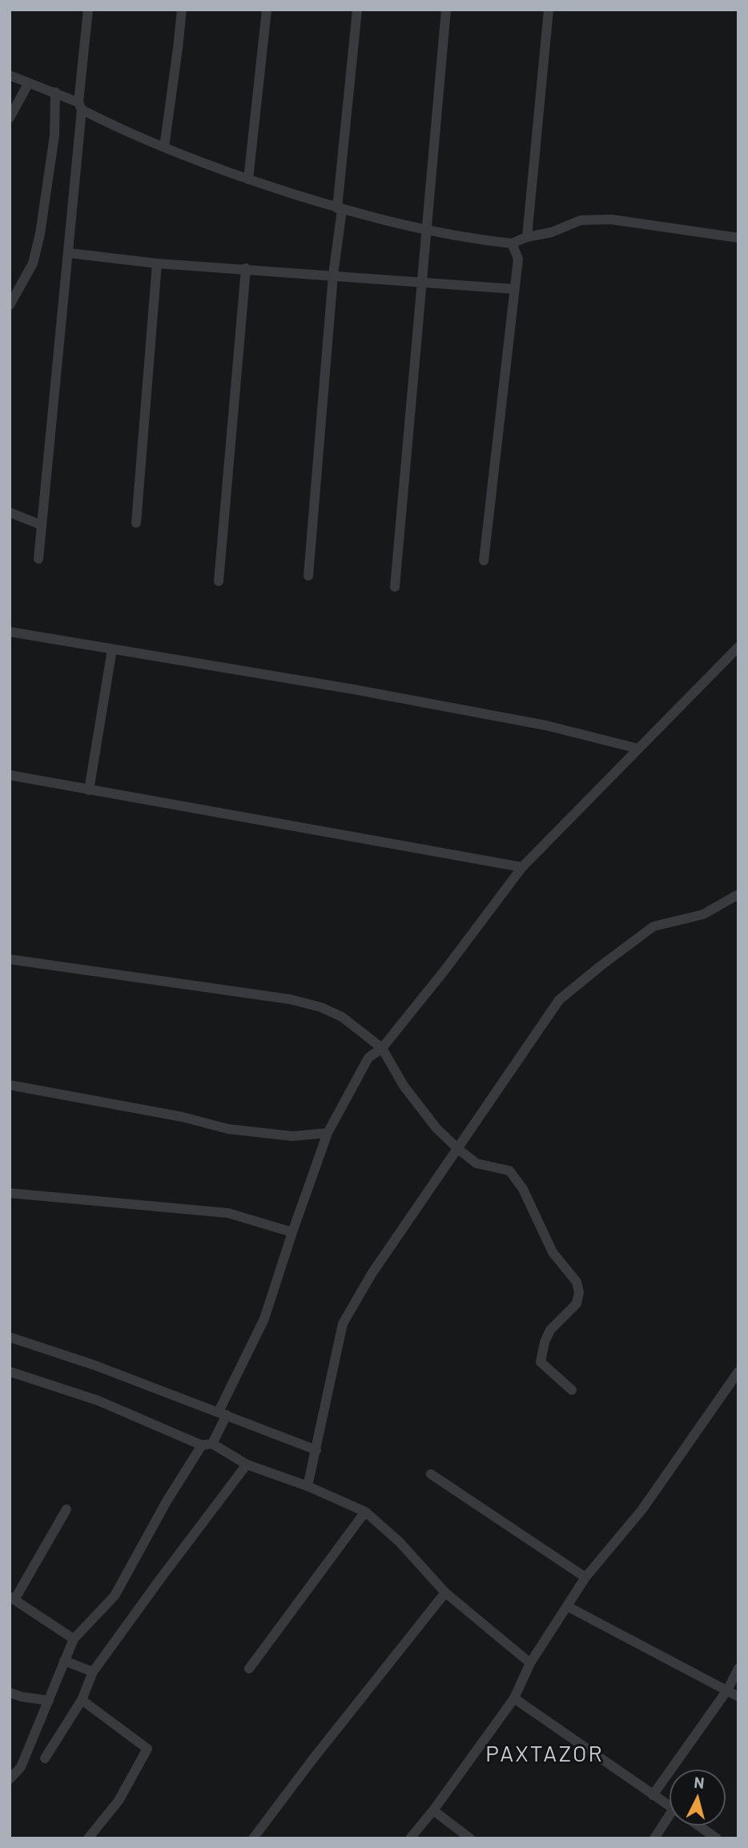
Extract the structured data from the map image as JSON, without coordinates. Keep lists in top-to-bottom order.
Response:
{
  "districts": ["PAXTAZOR"],
  "north": "top"
}
